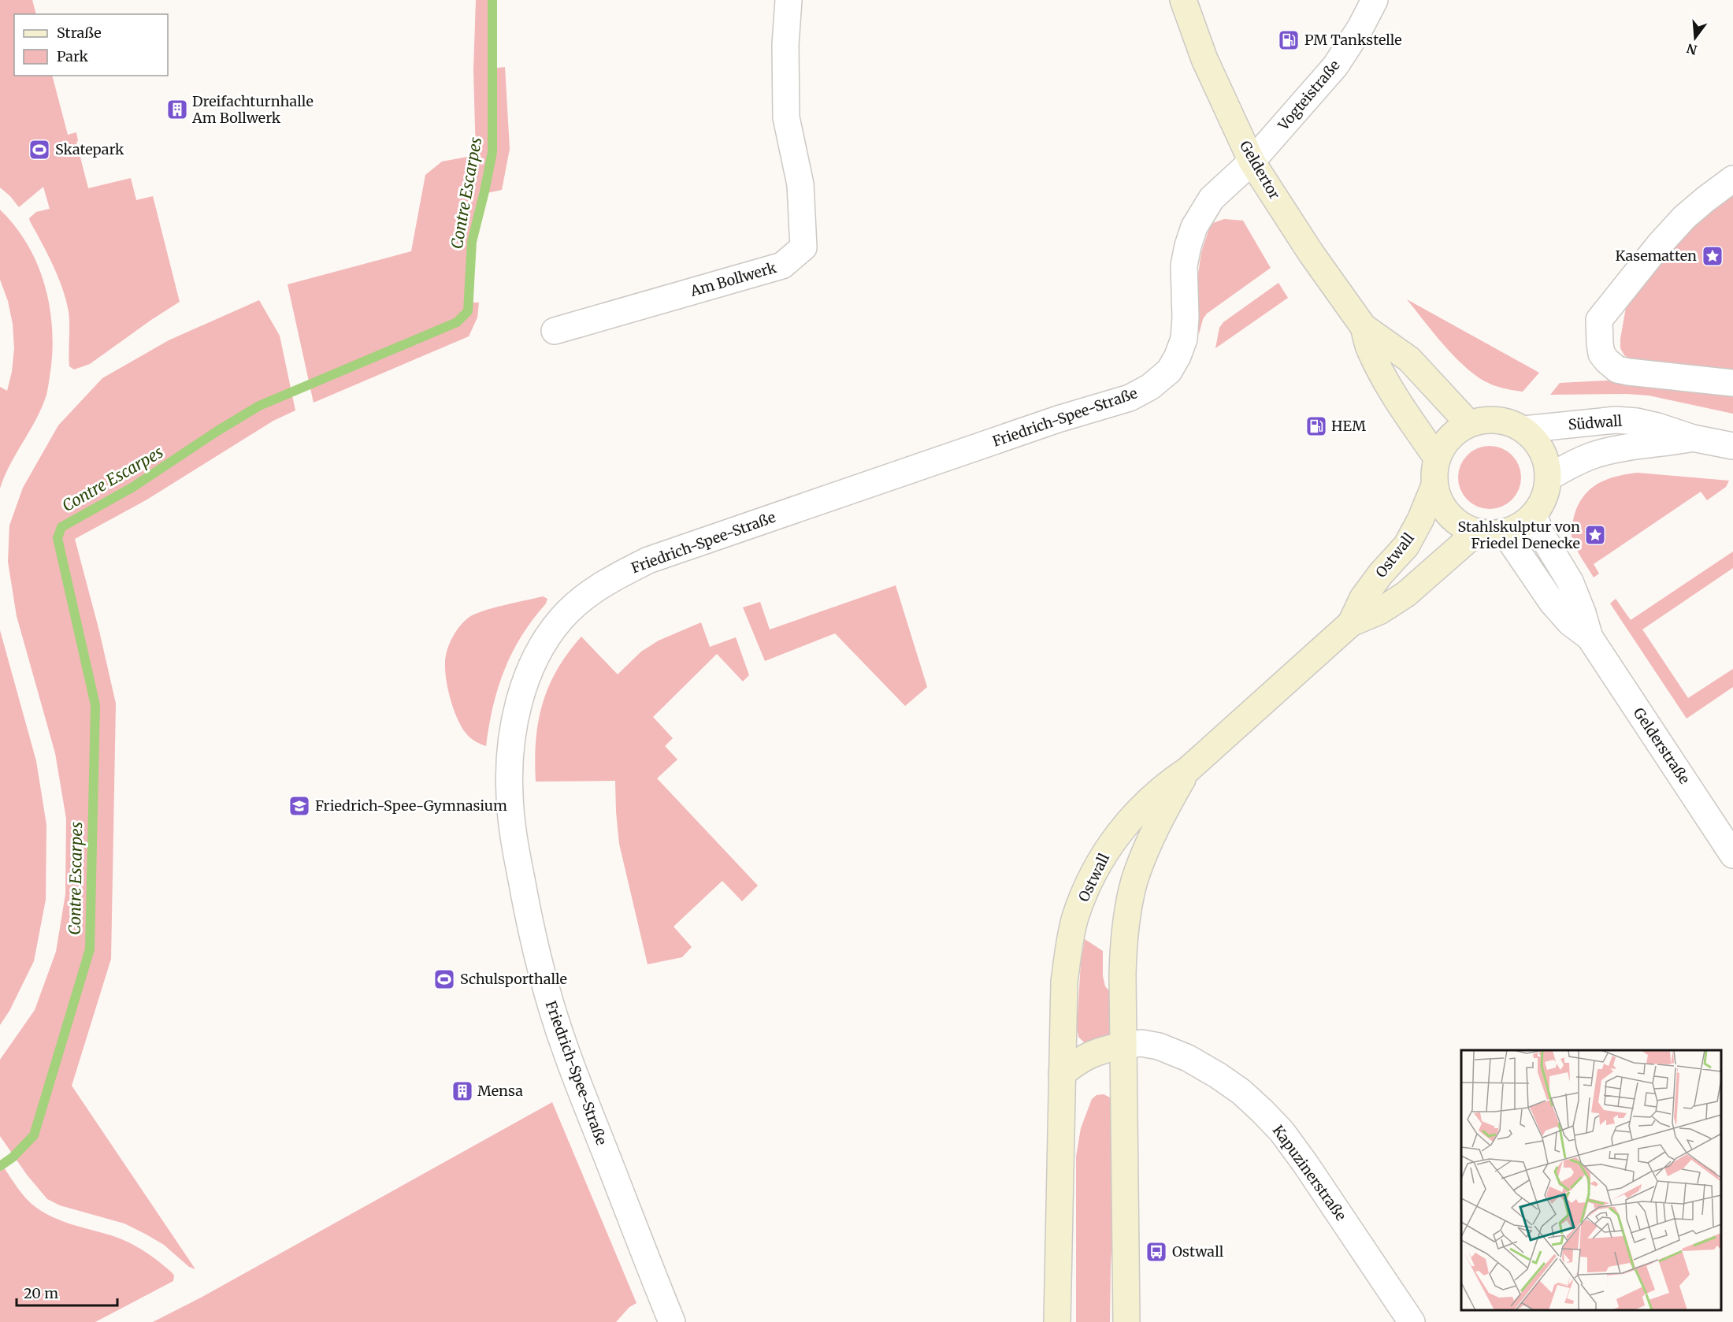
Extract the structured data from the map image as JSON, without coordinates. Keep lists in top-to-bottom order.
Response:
{
  "streets": {
    "main road": ["Geldertor", "Ostwall"],
    "street": [
      "Vogteistraße",
      "Am Bollwerk",
      "Friedrich-Spee-Straße",
      "Südwall",
      "Gelderstraße",
      "Kapuzinerstraße"
    ]
  },
  "crossings": [
    ["Vogteistraße", "Geldertor"],
    ["Vogteistraße", "Friedrich-Spee-Straße"],
    ["Geldertor", "Friedrich-Spee-Straße"],
    ["Geldertor", "Südwall"],
    ["Geldertor", "Ostwall"],
    ["Geldertor", "Gelderstraße"],
    ["Südwall", "Ostwall"],
    ["Südwall", "Gelderstraße"],
    ["Ostwall", "Gelderstraße"],
    ["Ostwall", "Kapuzinerstraße"]
  ],
  "water": ["Contre Escarpes"],
  "places": {
    "fuel station": ["PM Tankstelle", "HEM"],
    "building": ["Dreifachturnhalle Am Bollwerk", "Mensa"],
    "sports": ["Skatepark", "Schulsporthalle"],
    "place": ["Kasematten", "Stahlskulptur von Friedel Denecke"],
    "school or university": ["Friedrich-Spee-Gymnasium"],
    "bus stop": ["Ostwall"]
  },
  "legend": ["Straße", "Park"],
  "scale_bar": "20 m",
  "north": "bottom"
}
